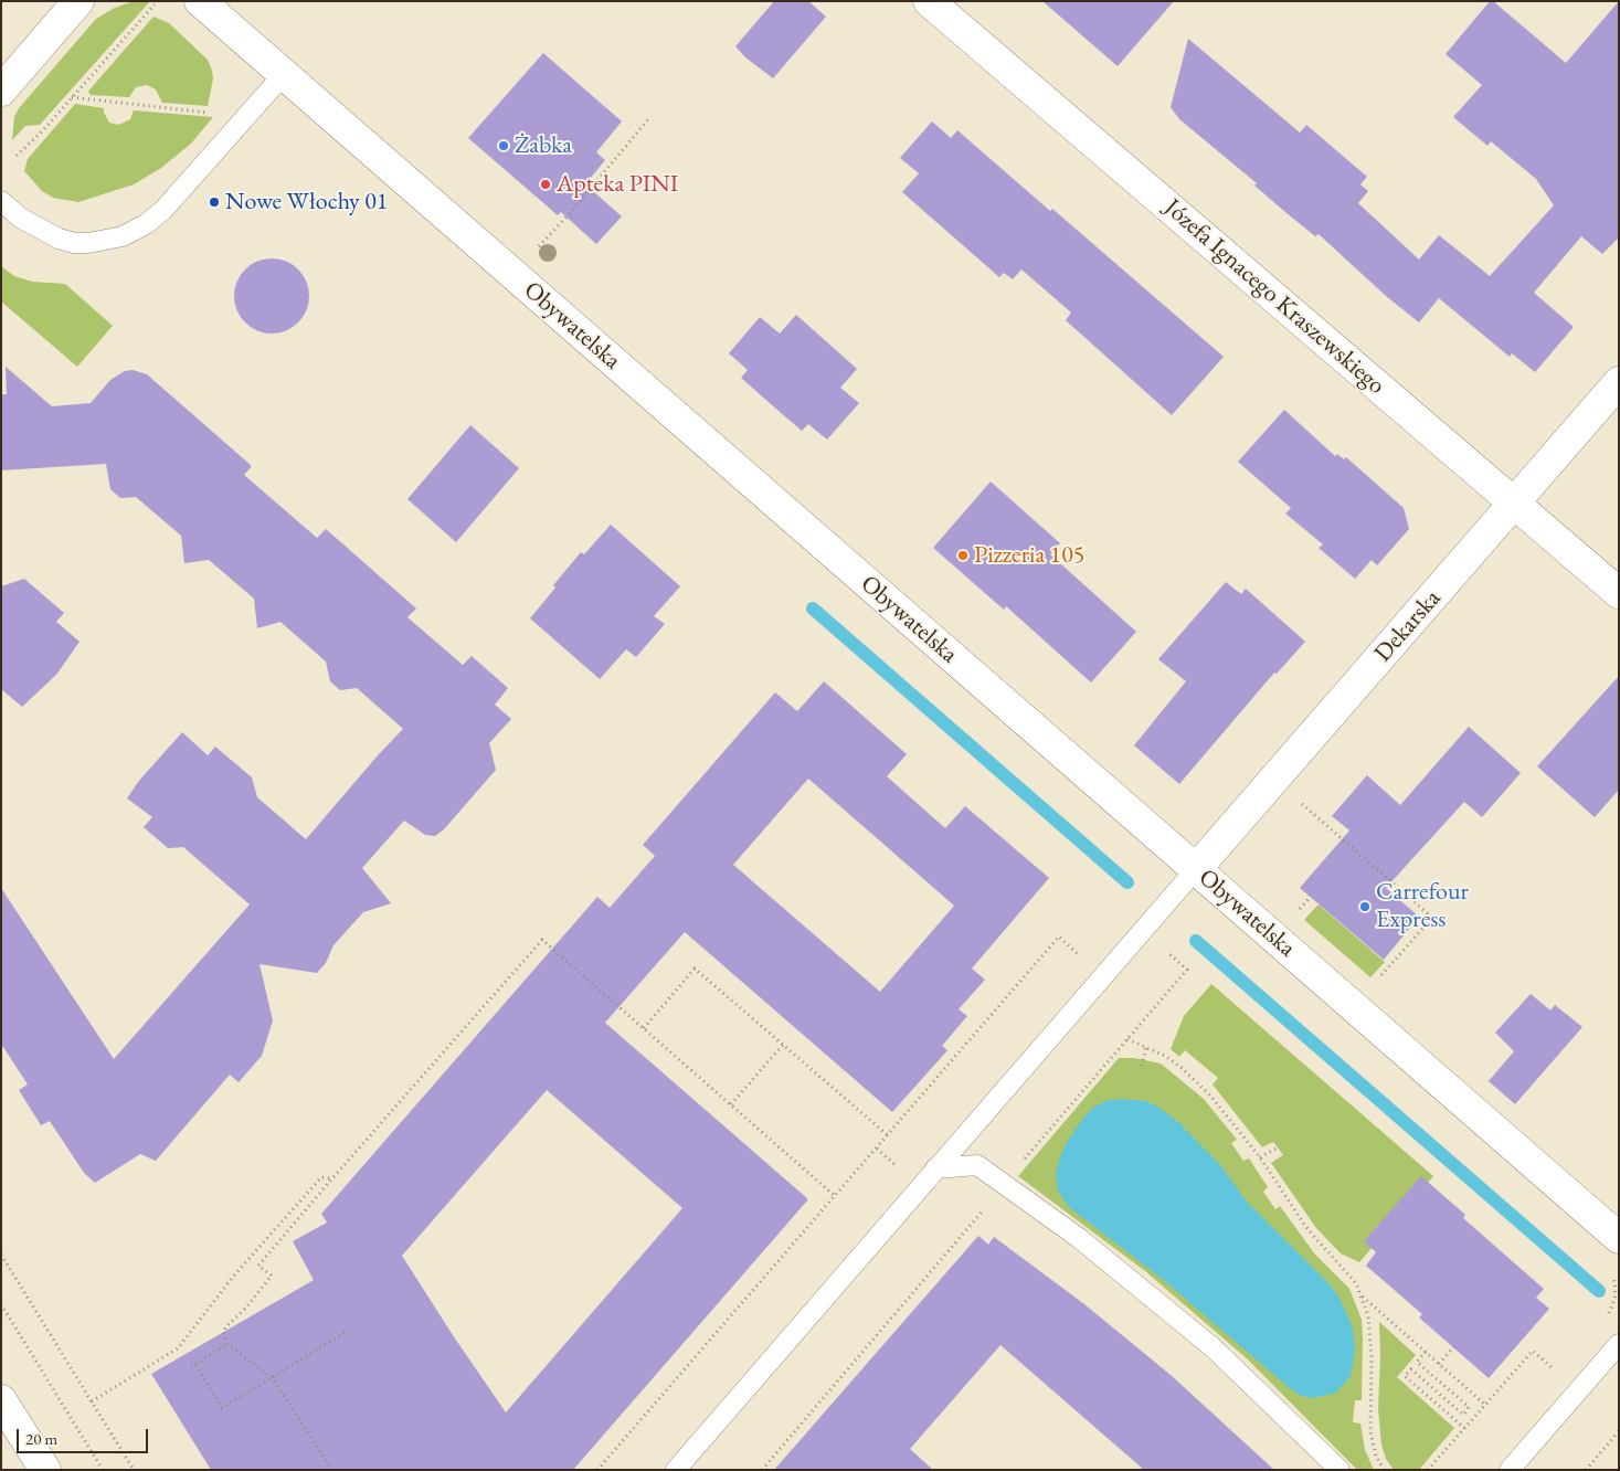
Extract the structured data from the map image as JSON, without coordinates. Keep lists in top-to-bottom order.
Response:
{
  "streets": {
    "street": ["Józefa Ignacego Kraszewskiego", "Obywatelska", "Dekarska"]
  },
  "crossings": [
    ["Józefa Ignacego Kraszewskiego", "Dekarska"],
    ["Obywatelska", "Dekarska"]
  ],
  "places": [
    "Żabka",
    "Apteka PINI",
    "Nowe Włochy 01",
    "Pizzeria 105",
    "Carrefour Express"
  ],
  "scale_bar": "20 m"
}
